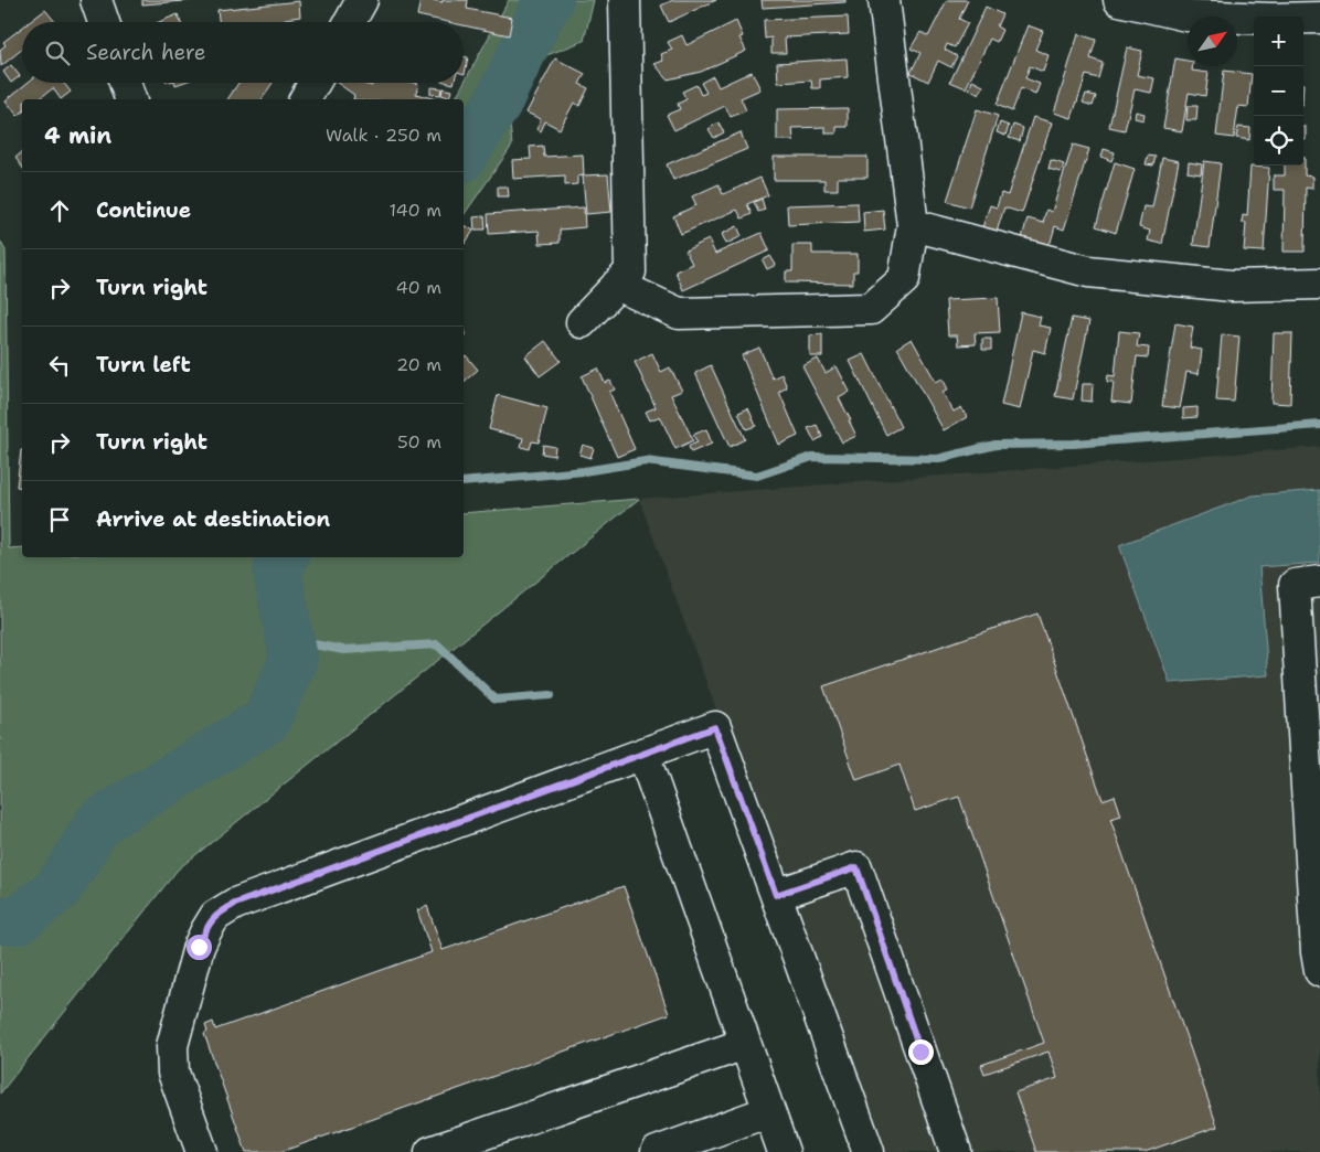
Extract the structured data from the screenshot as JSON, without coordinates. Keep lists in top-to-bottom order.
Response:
{
  "north": "top right",
  "page": {
    "map_buttons": ["+", "−"],
    "search": "Search here",
    "heading": ["4 min", "Walk · 250 m"],
    "list": [
      ["Continue", "140 m"],
      ["Turn right", "40 m"],
      ["Turn left", "20 m"],
      ["Turn right", "50 m"],
      "Arrive at destination"
    ]
  }
}
